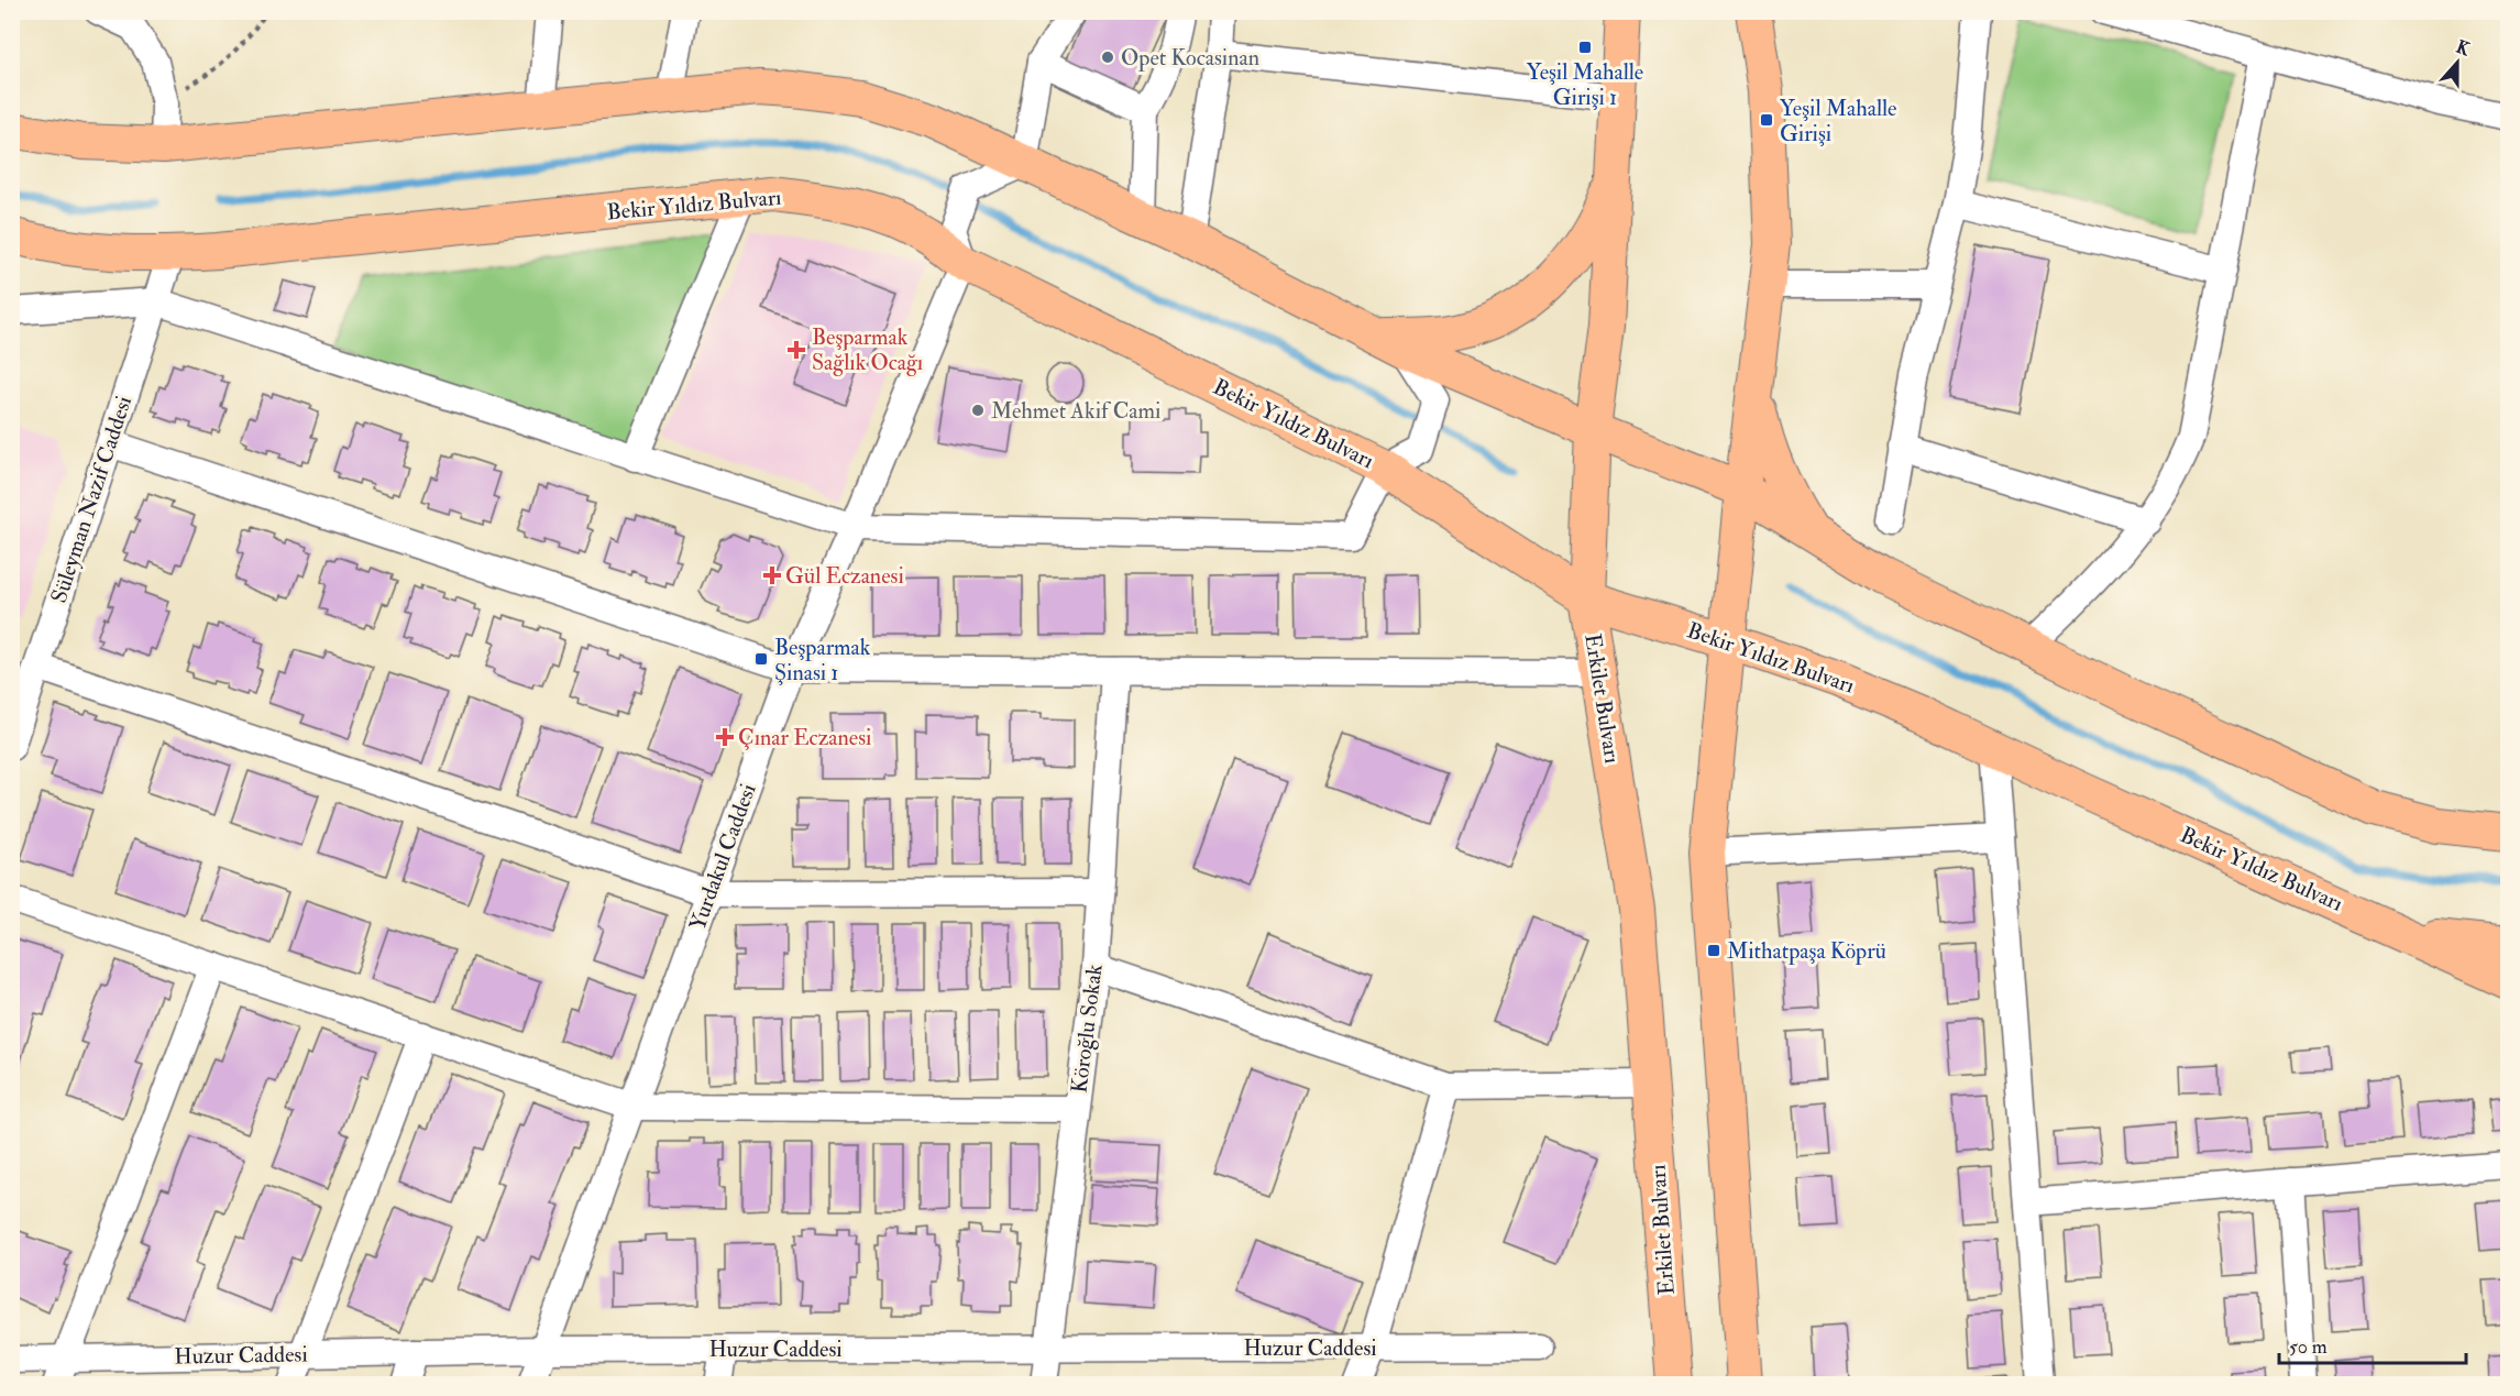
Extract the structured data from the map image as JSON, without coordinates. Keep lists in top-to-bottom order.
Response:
{
  "streets": {
    "main road": ["Bekir Yıldız Bulvarı", "Erkilet Bulvarı"],
    "street": [
      "Süleyman Nazif Caddesi",
      "Yurdakul Caddesi",
      "Köroğlu Sokak",
      "Huzur Caddesi"
    ]
  },
  "crossings": [
    ["Bekir Yıldız Bulvarı", "Süleyman Nazif Caddesi"],
    ["Bekir Yıldız Bulvarı", "Erkilet Bulvarı"],
    ["Bekir Yıldız Bulvarı", "Yurdakul Caddesi"],
    ["Yurdakul Caddesi", "Huzur Caddesi"],
    ["Köroğlu Sokak", "Huzur Caddesi"]
  ],
  "places": {
    "transit": [
      "Yeşil Mahalle Girişi 1",
      "Yeşil Mahalle Girişi",
      "Beşparmak Şinasi 1",
      "Mithatpaşa Köprü"
    ],
    "other": ["Opet Kocasinan", "Mehmet Akif Cami"],
    "health": ["Beşparmak Sağlık Ocağı", "Gül Eczanesi", "Çınar Eczanesi"]
  },
  "scale_bar": "50 m",
  "north": "top"
}
